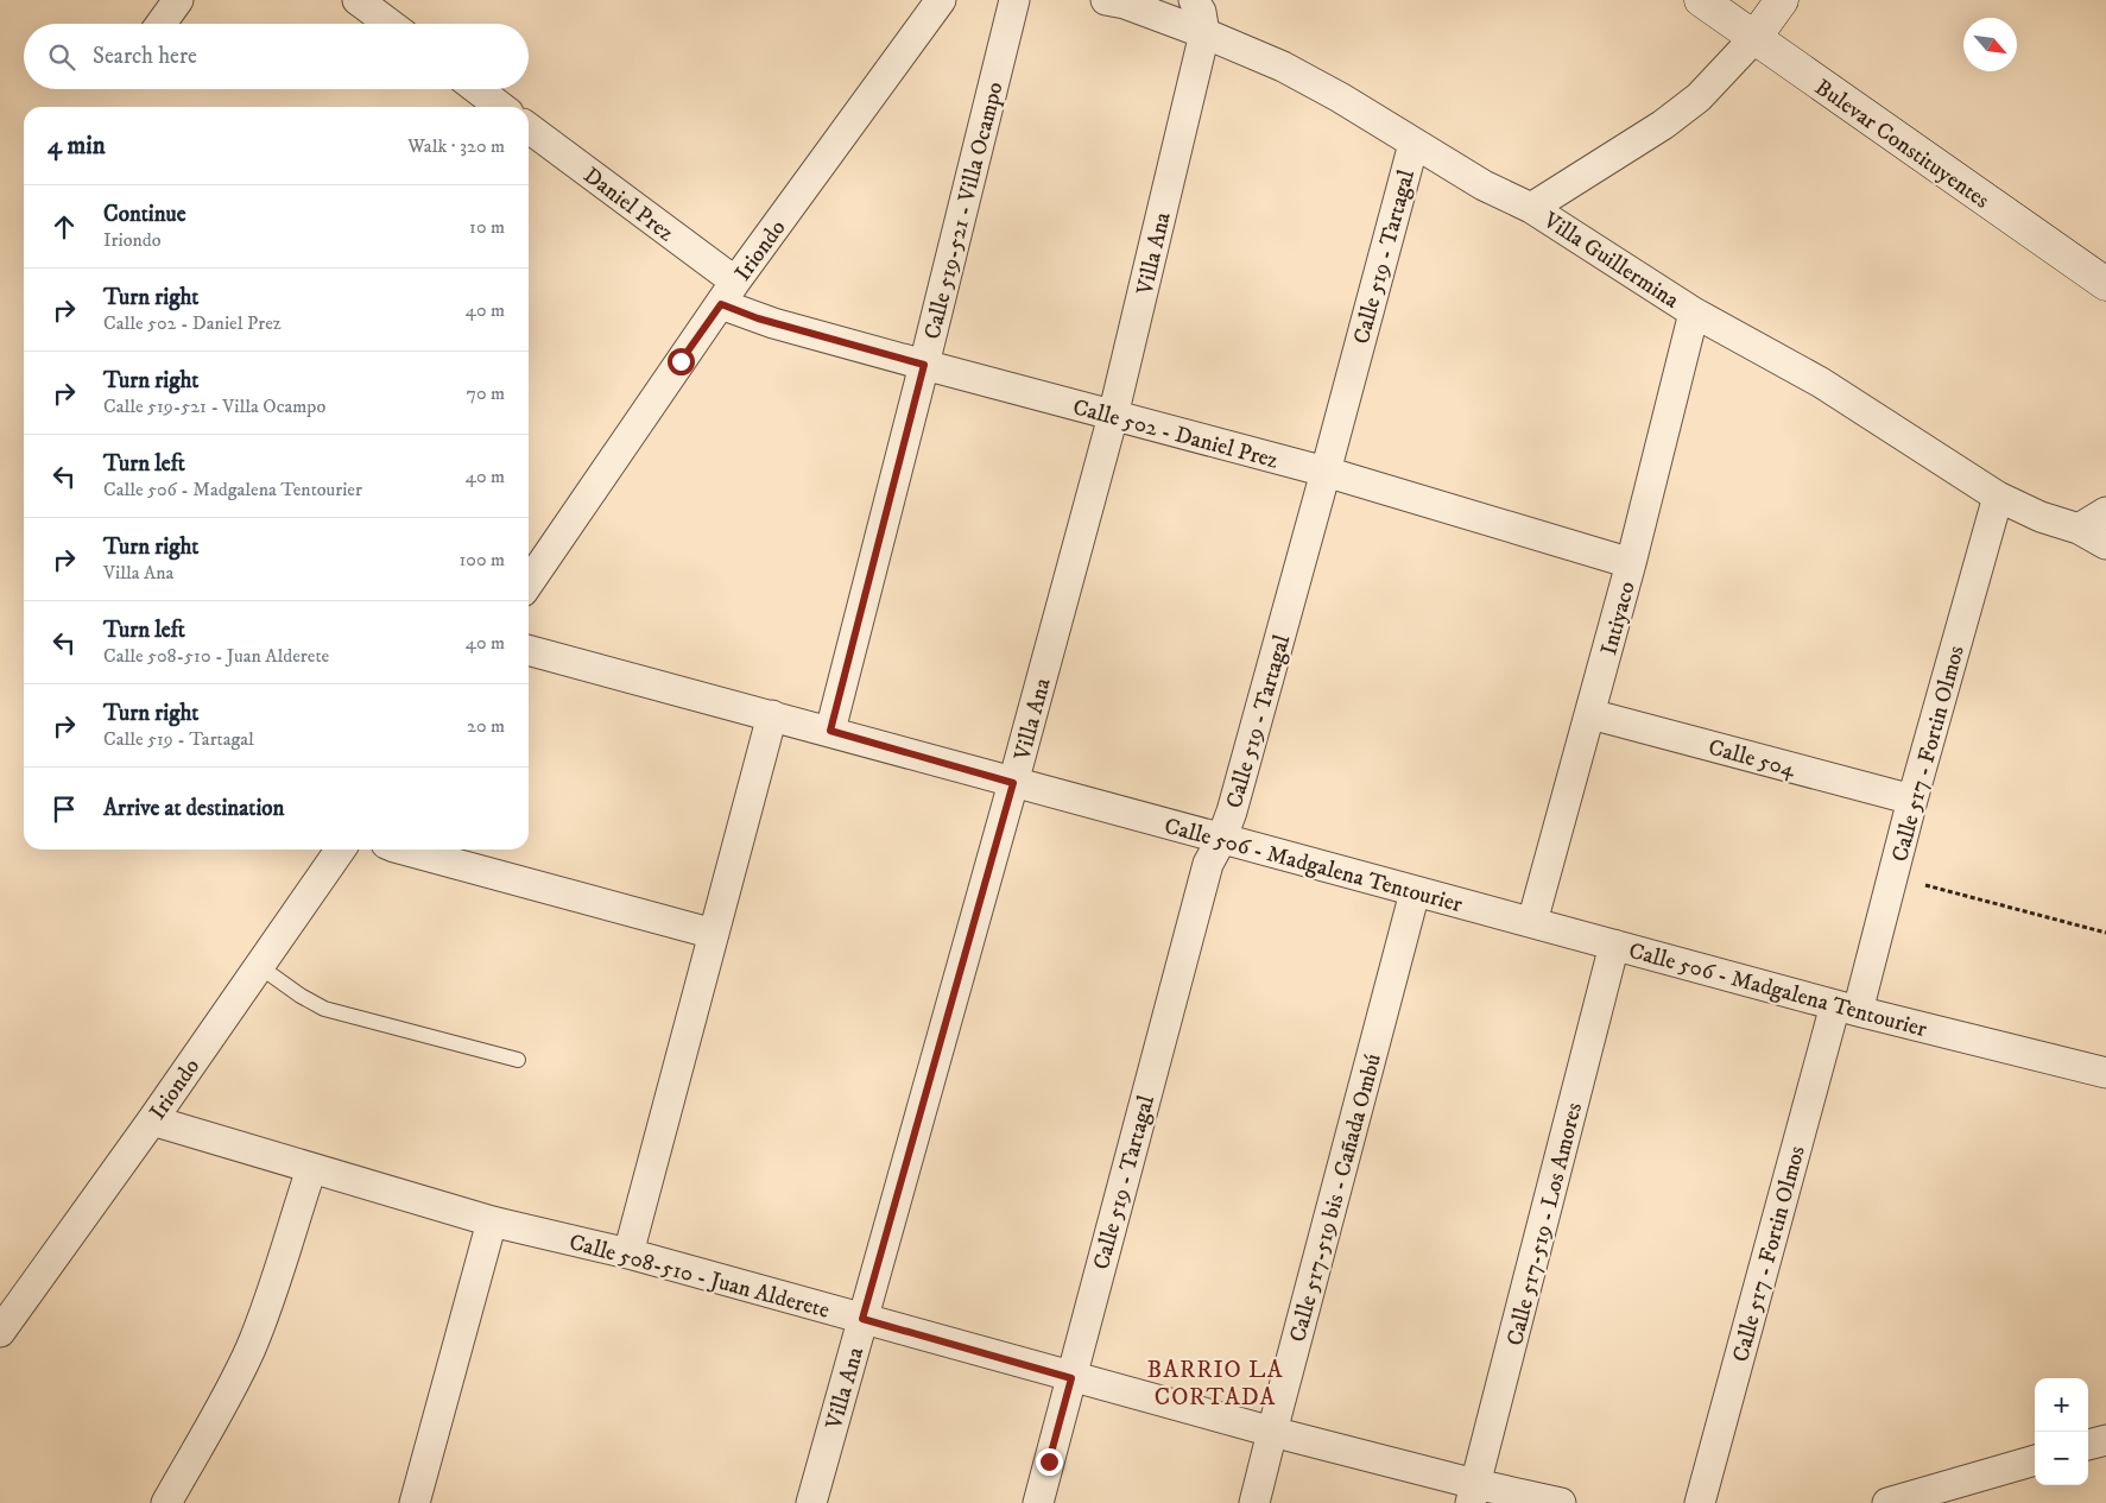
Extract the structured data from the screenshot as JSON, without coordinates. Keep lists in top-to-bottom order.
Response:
{
  "streets": {
    "street": [
      "Bulevar Constituyentes",
      "Daniel Prez",
      "Calle 519-521 - Villa Ocampo",
      "Iriondo",
      "Villa Ana",
      "Calle 519 - Tartagal",
      "Villa Guillermina",
      "Calle 502 - Daniel Prez",
      "Intiyaco",
      "Calle 517 - Fortin Olmos",
      "Calle 504",
      "Calle 506 - Madgalena Tentourier",
      "Calle 517-519 bis - Cañada Ombú",
      "Calle 517-519 - Los Amores",
      "Calle 508-510 - Juan Alderete"
    ]
  },
  "crossings": [
    ["Daniel Prez", "Iriondo"],
    ["Daniel Prez", "Calle 502 - Daniel Prez"],
    ["Calle 519-521 - Villa Ocampo", "Calle 502 - Daniel Prez"],
    ["Calle 519-521 - Villa Ocampo", "Calle 506 - Madgalena Tentourier"],
    ["Iriondo", "Calle 502 - Daniel Prez"],
    ["Iriondo", "Calle 508-510 - Juan Alderete"],
    ["Villa Ana", "Villa Guillermina"],
    ["Villa Ana", "Calle 502 - Daniel Prez"],
    ["Villa Ana", "Calle 506 - Madgalena Tentourier"],
    ["Villa Ana", "Calle 508-510 - Juan Alderete"],
    ["Calle 519 - Tartagal", "Villa Guillermina"],
    ["Calle 519 - Tartagal", "Calle 502 - Daniel Prez"],
    ["Calle 519 - Tartagal", "Calle 506 - Madgalena Tentourier"],
    ["Calle 519 - Tartagal", "Calle 508-510 - Juan Alderete"],
    ["Villa Guillermina", "Intiyaco"],
    ["Villa Guillermina", "Calle 517 - Fortin Olmos"],
    ["Calle 502 - Daniel Prez", "Intiyaco"],
    ["Intiyaco", "Calle 504"],
    ["Intiyaco", "Calle 506 - Madgalena Tentourier"],
    ["Calle 517 - Fortin Olmos", "Calle 504"],
    ["Calle 517 - Fortin Olmos", "Calle 506 - Madgalena Tentourier"],
    ["Calle 506 - Madgalena Tentourier", "Calle 517-519 bis - Cañada Ombú"],
    ["Calle 506 - Madgalena Tentourier", "Calle 517-519 - Los Amores"],
    ["Calle 517-519 bis - Cañada Ombú", "Calle 508-510 - Juan Alderete"],
    ["Calle 517-519 - Los Amores", "Calle 508-510 - Juan Alderete"]
  ],
  "districts": ["BARRIO LA CORTADA"],
  "north": "bottom right",
  "page": {
    "search": "Search here",
    "heading": ["4 min", "Walk · 320 m"],
    "list": [
      ["Continue", "Iriondo", "10 m"],
      ["Turn right", "Calle 502 - Daniel Prez", "40 m"],
      ["Turn right", "Calle 519-521 - Villa Ocampo", "70 m"],
      ["Turn left", "Calle 506 - Madgalena Tentourier", "40 m"],
      ["Turn right", "Villa Ana", "100 m"],
      ["Turn left", "Calle 508-510 - Juan Alderete", "40 m"],
      ["Turn right", "Calle 519 - Tartagal", "20 m"],
      "Arrive at destination"
    ],
    "map_buttons": ["+", "−"]
  }
}
